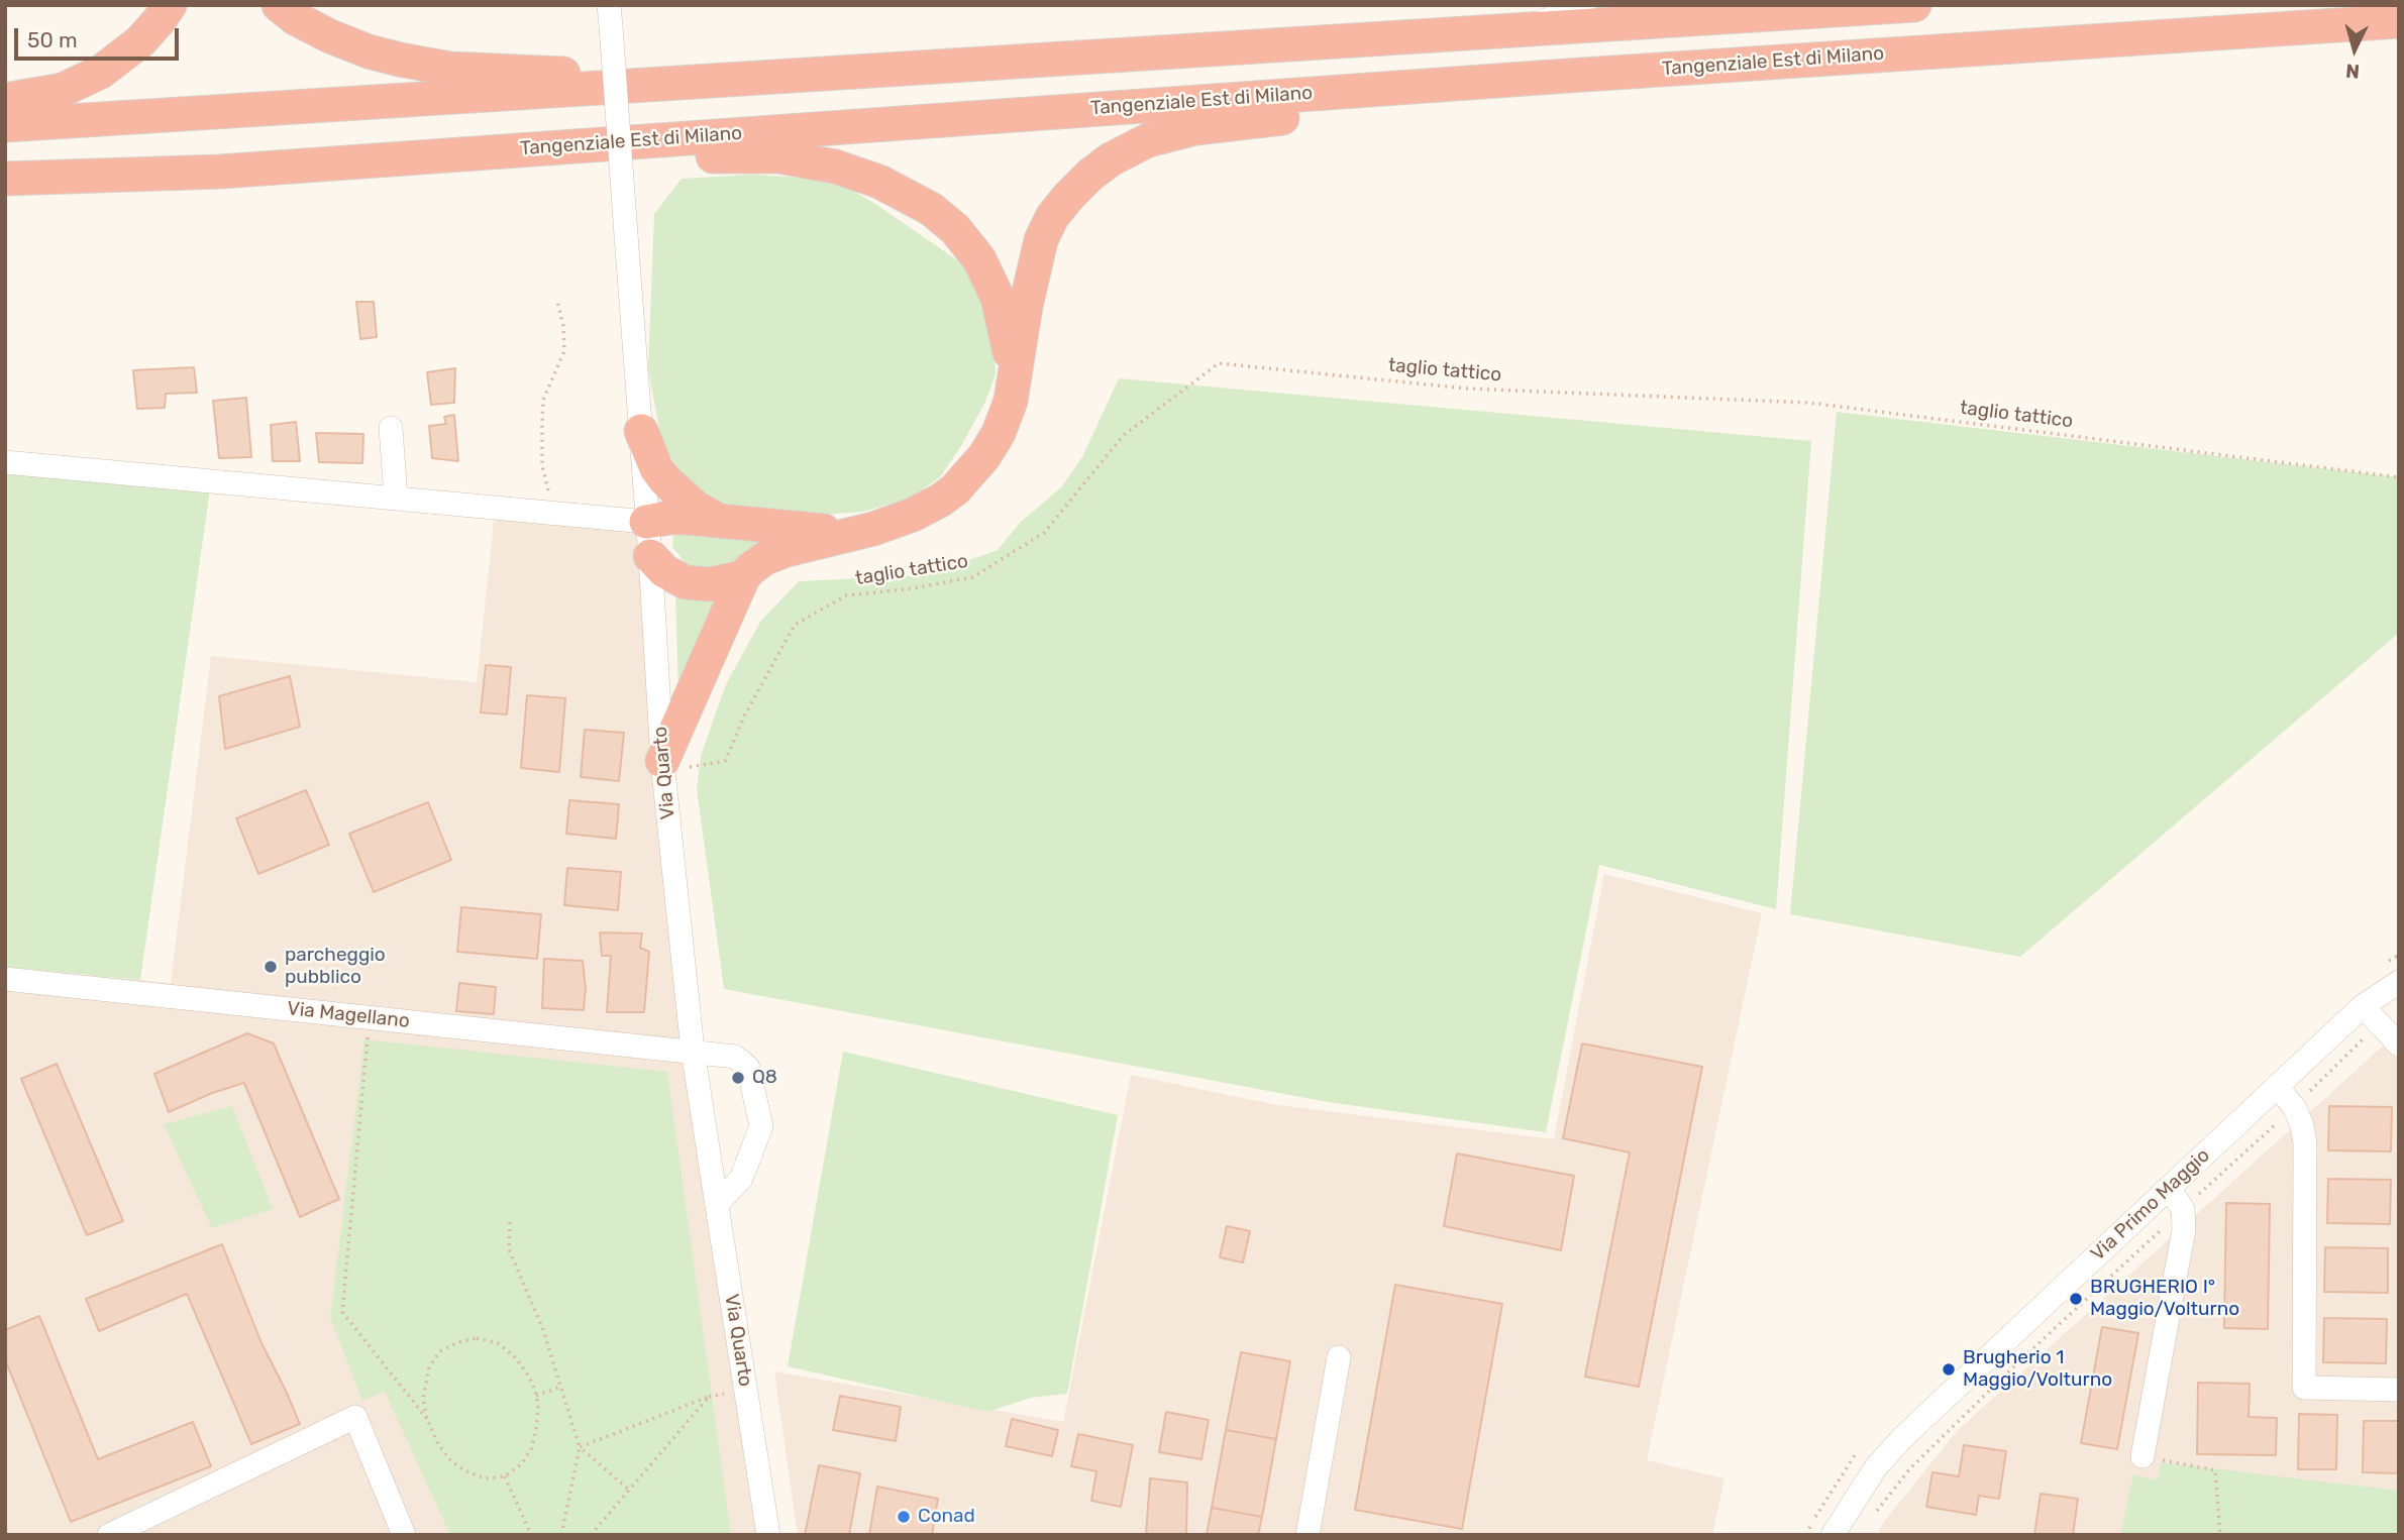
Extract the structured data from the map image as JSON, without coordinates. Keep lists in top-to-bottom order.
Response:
{
  "streets": {
    "highway": ["Tangenziale Est di Milano"],
    "street": ["Via Quarto", "Via Magellano", "Via Primo Maggio"],
    "path": ["taglio tattico"]
  },
  "crossings": [
    ["taglio tattico", "Via Quarto"],
    ["Via Quarto", "Via Magellano"]
  ],
  "places": [
    "parcheggio pubblico",
    "Q8",
    "BRUGHERIO I° Maggio/Volturno",
    "Brugherio 1 Maggio/Volturno",
    "Conad"
  ],
  "scale_bar": "50 m",
  "north": "bottom"
}
